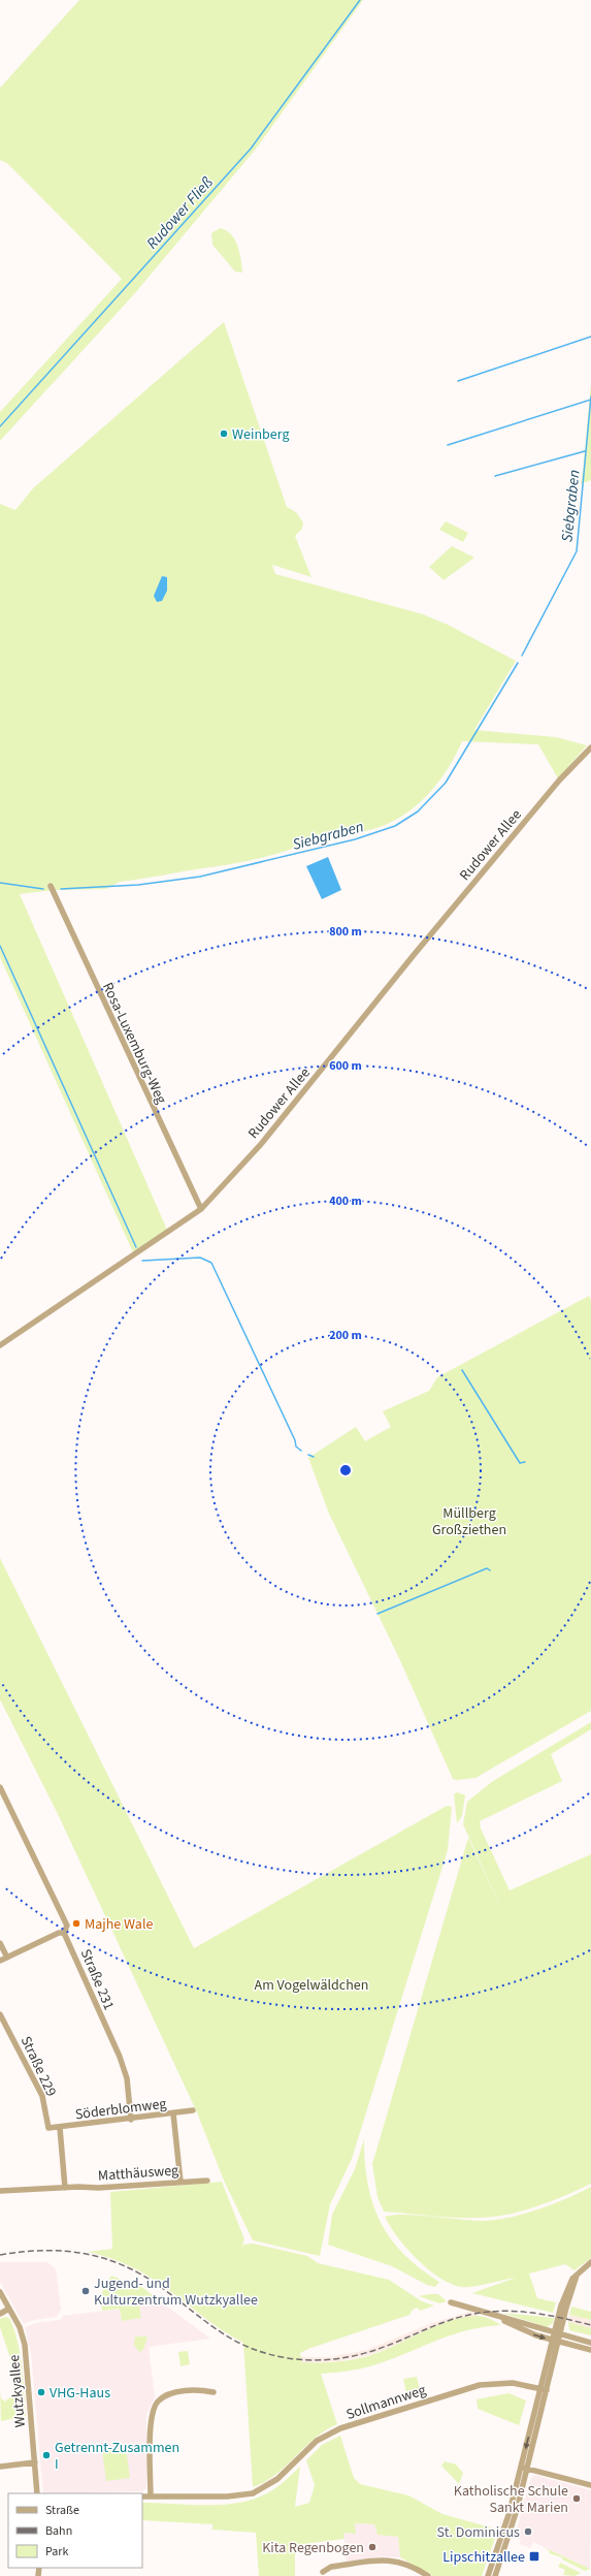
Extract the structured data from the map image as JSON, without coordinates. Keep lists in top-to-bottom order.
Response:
{
  "streets": {
    "street": [
      "Rudower Allee",
      "Rosa-Luxemburg-Weg",
      "Straße 231",
      "Straße 229",
      "Söderblomweg",
      "Matthäusweg",
      "Wutzkyallee",
      "Sollmannweg"
    ]
  },
  "crossings": [
    ["Rudower Allee", "Rosa-Luxemburg-Weg"],
    ["Straße 231", "Söderblomweg"],
    ["Straße 229", "Söderblomweg"]
  ],
  "water": ["Rudower Fließ", "Siebgraben"],
  "parks": ["Müllberg Großziethen", "Am Vogelwäldchen"],
  "places": {
    "other": [
      "Weinberg",
      "Majhe Wale",
      "Jugend- und Kulturzentrum Wutzkyallee",
      "VHG-Haus",
      "Getrennt-Zusammen I",
      "Katholische Schule Sankt Marien",
      "St. Dominicus",
      "Kita Regenbogen"
    ],
    "transit": ["Lipschitzallee"]
  },
  "legend": ["Straße", "Bahn", "Park"],
  "rings": [
    "800 m",
    "600 m",
    "400 m",
    "200 m"
  ]
}
